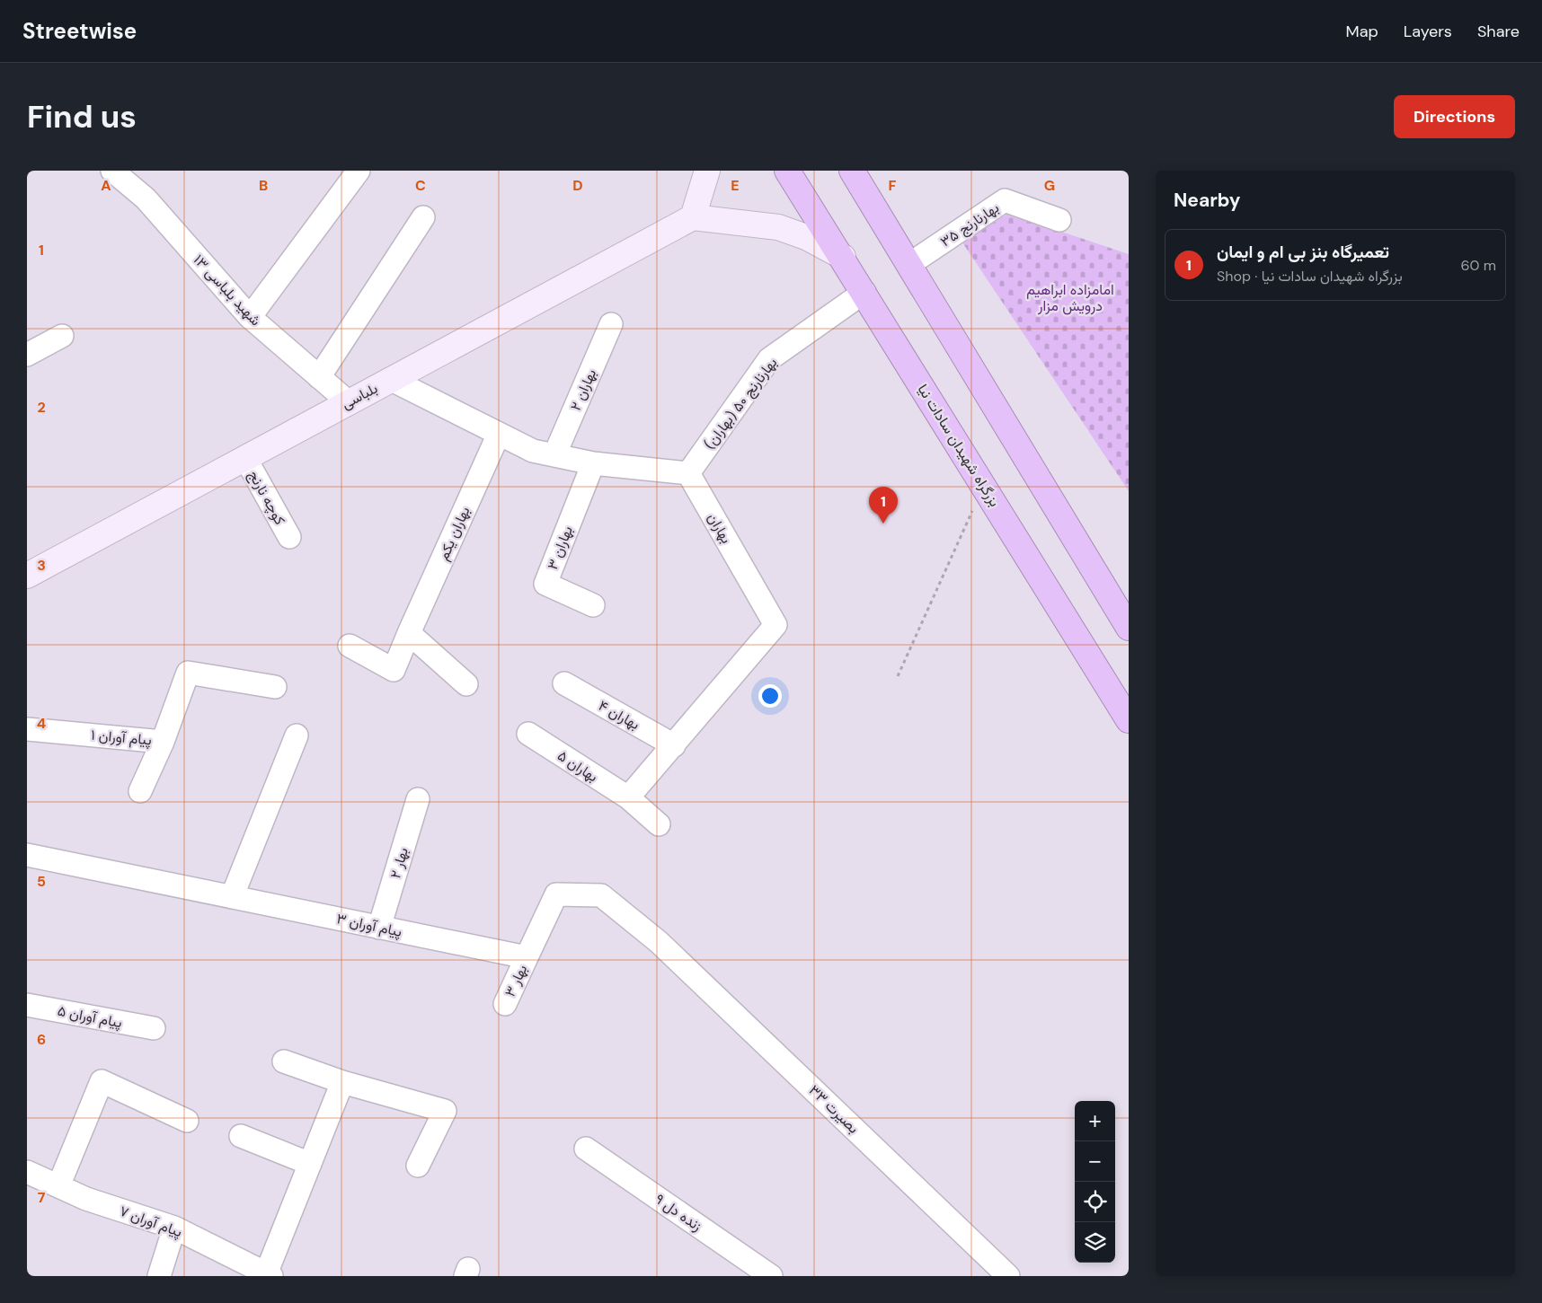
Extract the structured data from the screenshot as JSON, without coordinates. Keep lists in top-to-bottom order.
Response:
{
  "streets": {
    "highway": ["بزرگراه شهیدان سادات نیا"],
    "main road": ["بلباسی"],
    "street": [
      "بهارنارنج ۳۵",
      "شهید بلباسی ١٣",
      "بهاران ۲",
      "بهارنارنج ۵۰ (بهاران)",
      "کوچه نارنج",
      "بهاران",
      "بهاران یکم",
      "بهاران ۳",
      "بهاران ۴",
      "پیام آوران ۱",
      "بهاران ۵",
      "بهار ۲",
      "پیام آوران ۳",
      "بهار ۳",
      "پیام آوران ۵",
      "بصیرت ۳۳",
      "زنده دل ۹",
      "پیام آوران ۷"
    ]
  },
  "crossings": [
    ["شهید بلباسی ١٣", "بلباسی"],
    ["بلباسی", "کوچه نارنج"],
    ["بهارنارنج ۵۰ (بهاران)", "بزرگراه شهیدان سادات نیا"],
    ["بهارنارنج ۵۰ (بهاران)", "بهاران"],
    ["بهاران", "بهاران ۴"],
    ["بهاران", "بهاران ۵"],
    ["بهار ۲", "پیام آوران ۳"],
    ["پیام آوران ۳", "بهار ۳"],
    ["پیام آوران ۳", "بصیرت ۳۳"],
    ["بهار ۳", "بصیرت ۳۳"]
  ],
  "parks": ["امامزاده ابراهیم درویش مزار"],
  "page": {
    "header": "Streetwise",
    "nav": ["Map", "Layers", "Share"],
    "buttons": "Directions",
    "title": "Find us",
    "heading": "Nearby",
    "list": [
      {
        "mark": "1",
        "name": "تعمیرگاه بنز بی ام و ایمان",
        "note": "Shop · بزرگراه شهیدان سادات نیا",
        "value": "60 m"
      }
    ],
    "pins": "1",
    "map_buttons": ["+", "−"]
  },
  "grid": {
    "columns": [
      "A",
      "B",
      "C",
      "D",
      "E",
      "F",
      "G"
    ],
    "rows": [
      "1",
      "2",
      "3",
      "4",
      "5",
      "6",
      "7"
    ]
  }
}
